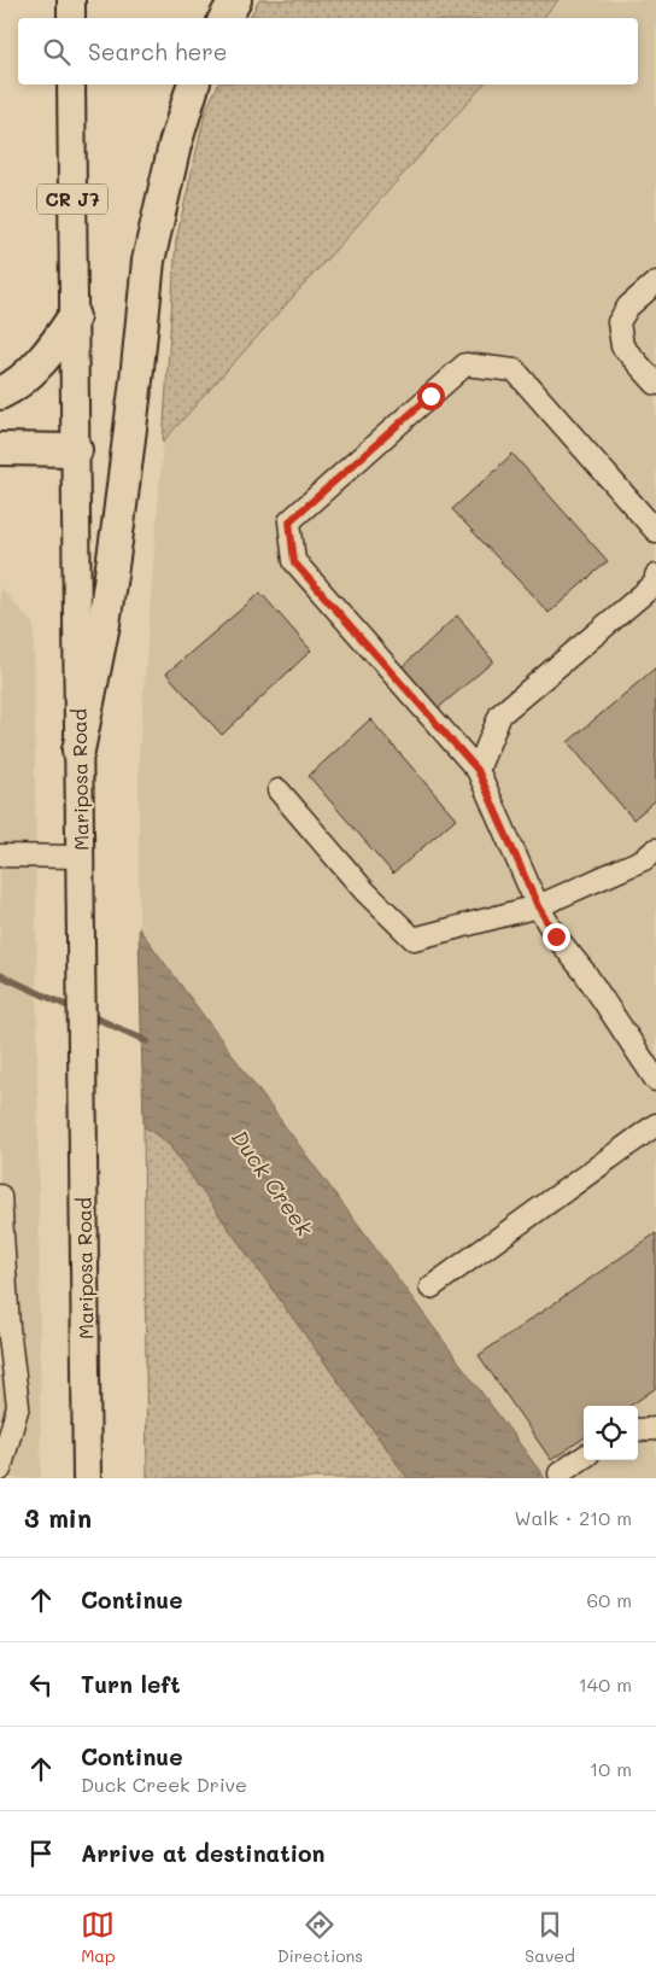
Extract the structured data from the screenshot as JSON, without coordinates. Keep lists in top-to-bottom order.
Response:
{
  "streets": {
    "main road": ["CR J7", "Mariposa Road"]
  },
  "water": ["Duck Creek"],
  "page": {
    "search": "Search here",
    "heading": ["3 min", "Walk · 210 m"],
    "list": [
      ["Continue", "60 m"],
      ["Turn left", "140 m"],
      ["Continue", "Duck Creek Drive", "10 m"],
      "Arrive at destination"
    ],
    "nav": ["Map", "Directions", "Saved"]
  }
}
